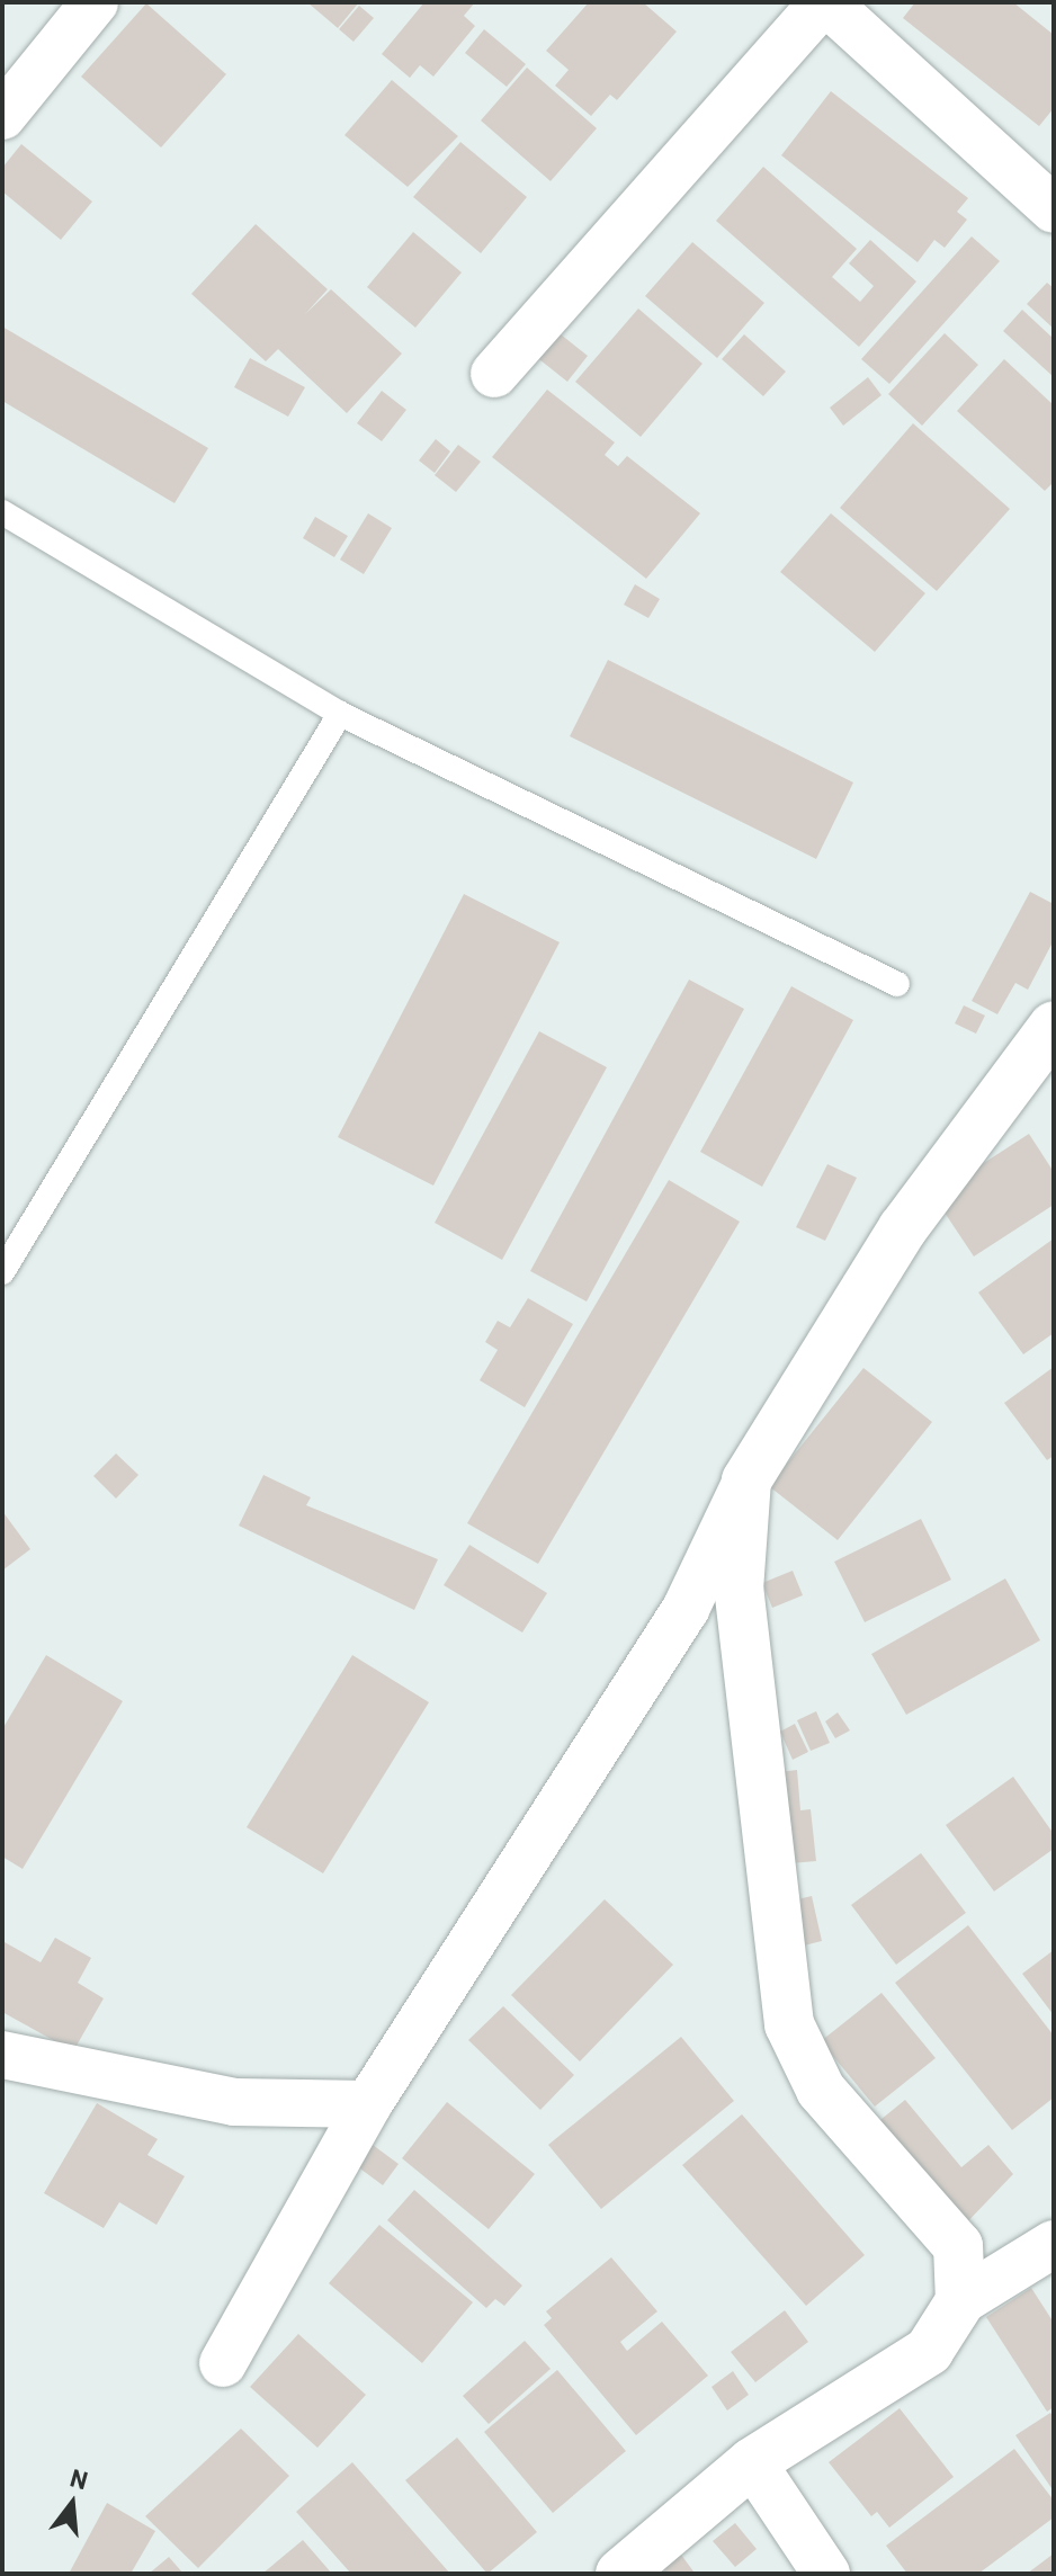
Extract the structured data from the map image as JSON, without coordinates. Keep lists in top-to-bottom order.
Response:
{
  "north": "top"
}
